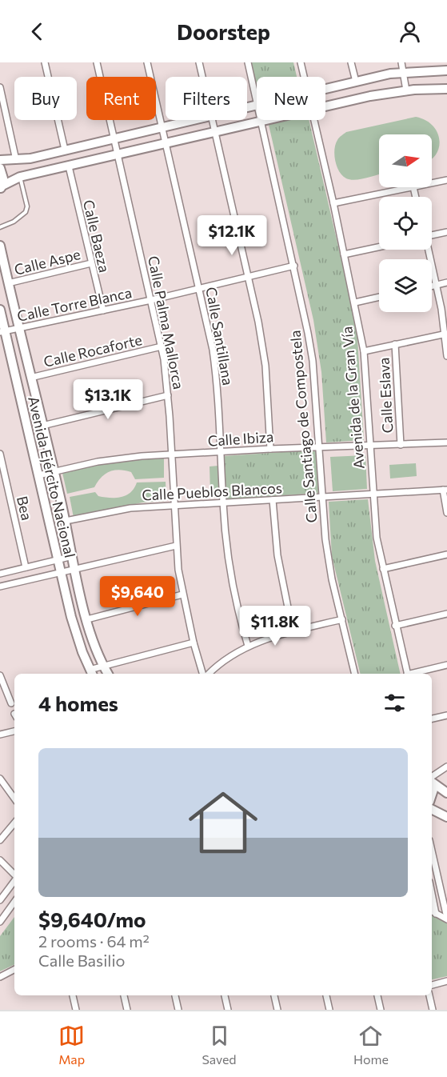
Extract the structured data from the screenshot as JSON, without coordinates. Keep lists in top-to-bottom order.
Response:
{
  "streets": {
    "street": [
      "Calle Baeza",
      "Calle Aspe",
      "Calle Torre Blanca",
      "Calle Palma Mallorca",
      "Calle Santillana",
      "Calle Rocaforte",
      "Calle Eslava",
      "Avenida de la Gran Vía",
      "Calle Santiago de Compostela",
      "Calle Ibiza",
      "Avenida Ejército Nacional",
      "Calle Pueblos Blancos",
      "Bea"
    ]
  },
  "crossings": [
    ["Calle Baeza", "Calle Aspe"],
    ["Calle Baeza", "Calle Torre Blanca"],
    ["Calle Aspe", "Avenida Ejército Nacional"],
    ["Calle Torre Blanca", "Calle Palma Mallorca"],
    ["Calle Torre Blanca", "Calle Santillana"],
    ["Calle Torre Blanca", "Calle Santiago de Compostela"],
    ["Calle Torre Blanca", "Avenida Ejército Nacional"],
    ["Calle Palma Mallorca", "Calle Rocaforte"],
    ["Calle Palma Mallorca", "Calle Ibiza"],
    ["Calle Palma Mallorca", "Calle Pueblos Blancos"],
    ["Calle Santillana", "Calle Ibiza"],
    ["Calle Santillana", "Calle Pueblos Blancos"],
    ["Calle Rocaforte", "Avenida Ejército Nacional"],
    ["Calle Eslava", "Calle Ibiza"],
    ["Avenida de la Gran Vía", "Calle Ibiza"],
    ["Avenida de la Gran Vía", "Calle Pueblos Blancos"],
    ["Calle Santiago de Compostela", "Calle Ibiza"],
    ["Calle Santiago de Compostela", "Calle Pueblos Blancos"],
    ["Calle Ibiza", "Avenida Ejército Nacional"],
    ["Avenida Ejército Nacional", "Calle Pueblos Blancos"]
  ],
  "north": "right",
  "page": {
    "header": "Doorstep",
    "chip": [
      "Buy",
      "Rent",
      "Filters",
      "New"
    ],
    "price": [
      "$12.1K",
      "$13.1K",
      "$9,640",
      "$11.8K"
    ],
    "heading": "4 homes",
    "list": [
      {
        "name": "$9,640/mo",
        "note": "2 rooms · 64 m² · Calle Basilio"
      }
    ],
    "tabs": ["Map", "Saved", "Home"]
  }
}
